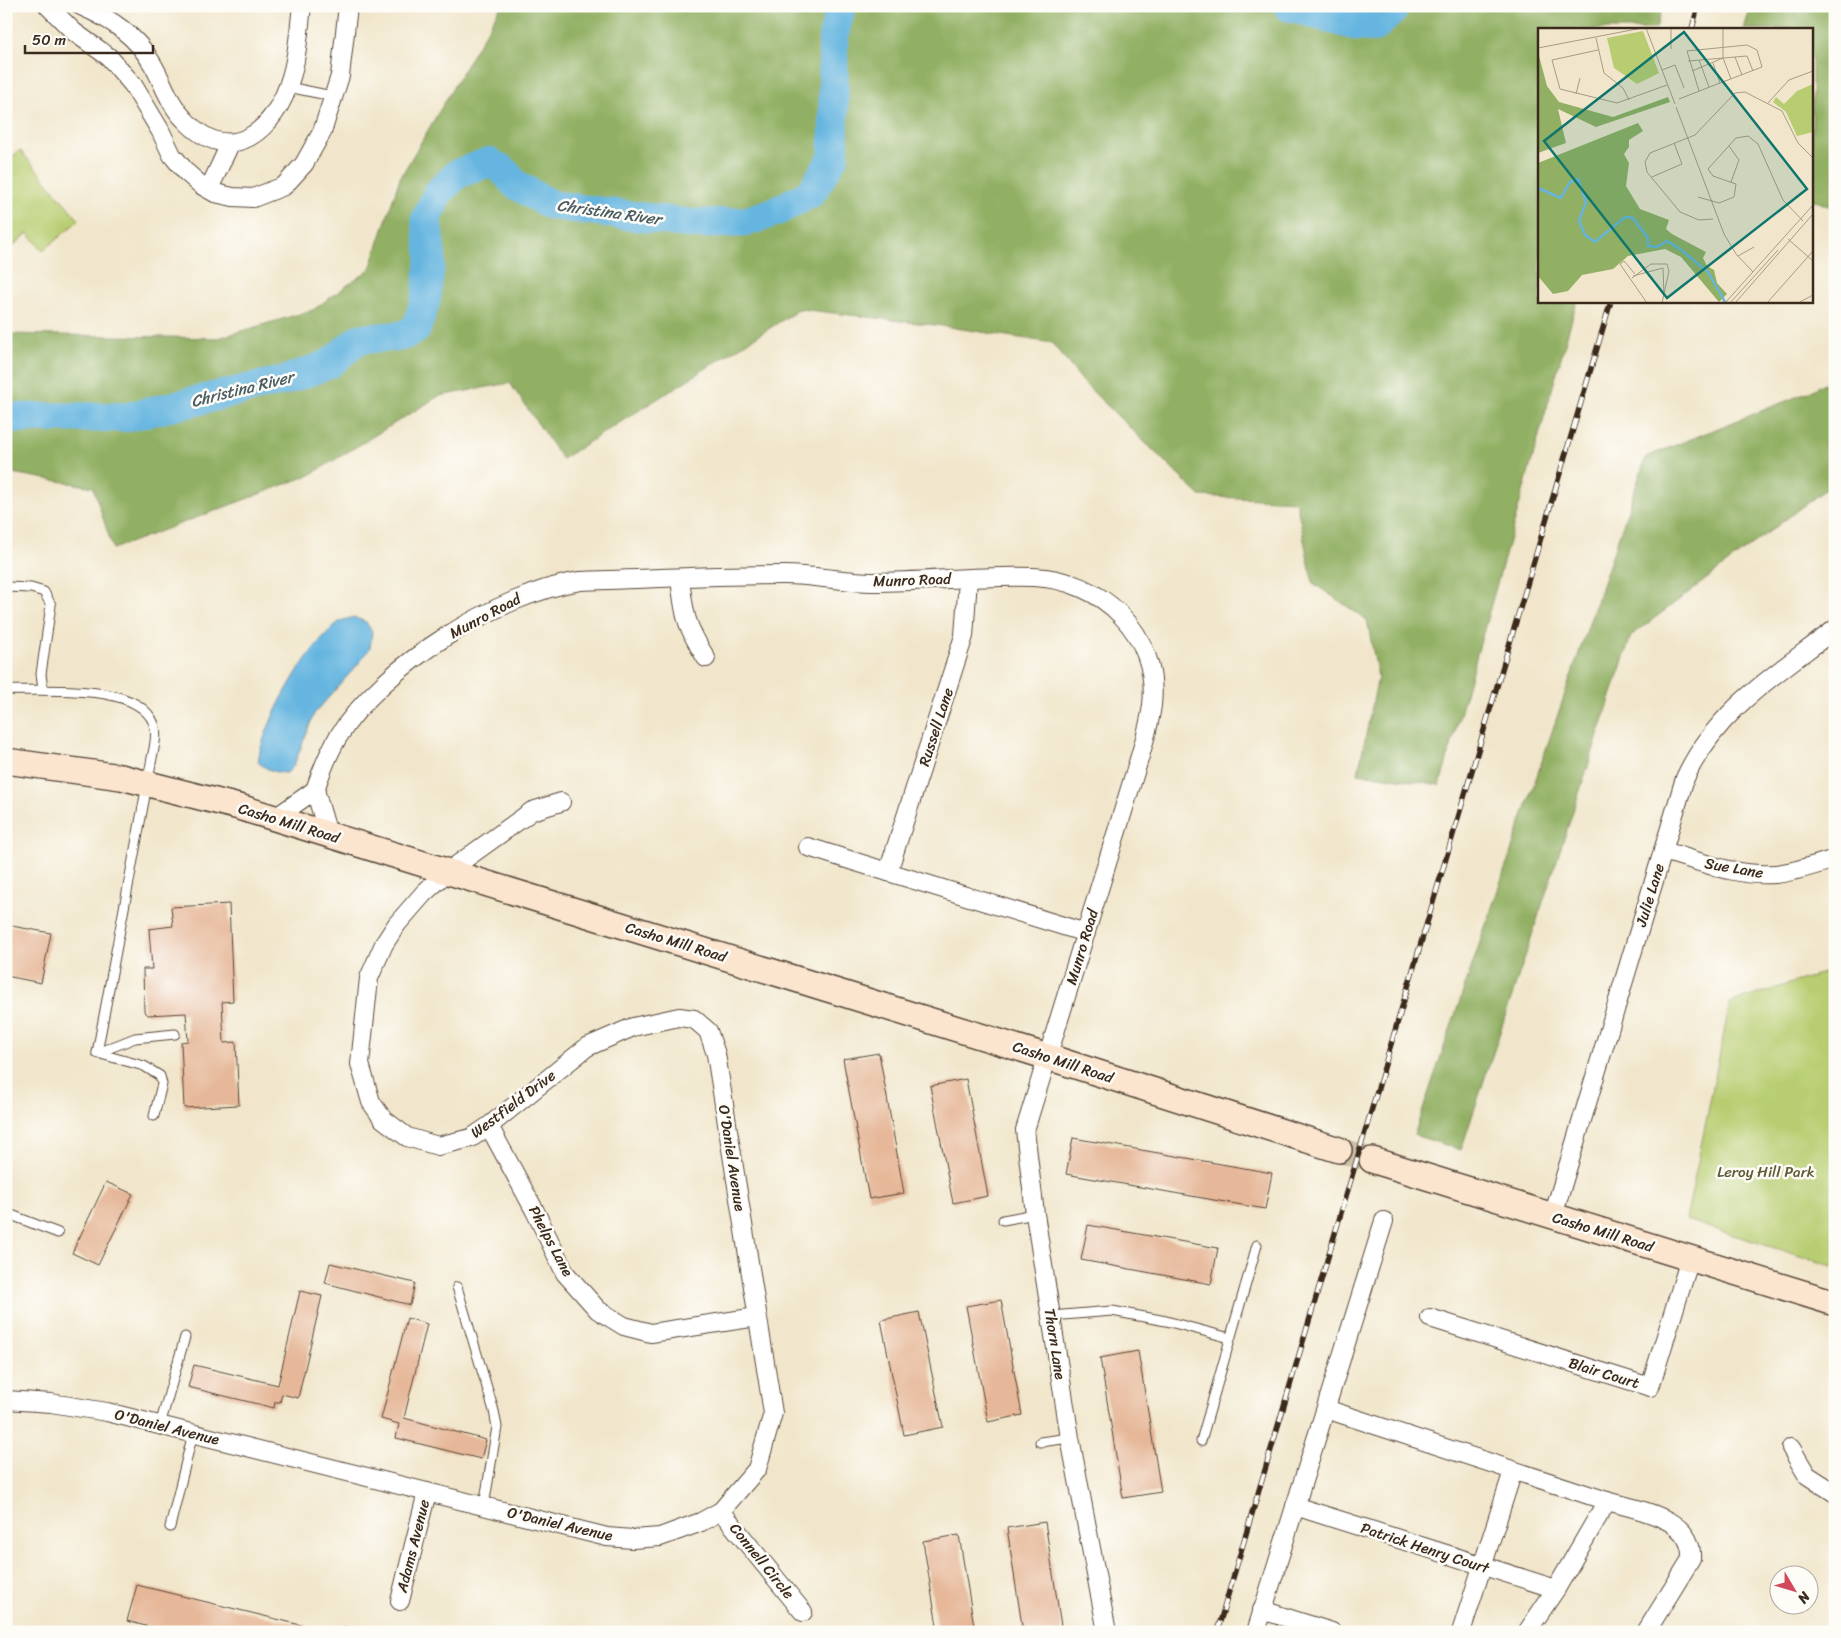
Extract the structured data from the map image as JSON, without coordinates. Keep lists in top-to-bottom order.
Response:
{
  "streets": {
    "street": [
      "Munro Road",
      "Russell Lane",
      "Casho Mill Road",
      "Sue Lane",
      "Julie Lane",
      "Westfield Drive",
      "O'Daniel Avenue",
      "Phelps Lane",
      "Thorn Lane",
      "Blair Court",
      "Adams Avenue",
      "Patrick Henry Court",
      "Connell Circle"
    ]
  },
  "crossings": [
    ["Munro Road", "Russell Lane"],
    ["Munro Road", "Casho Mill Road"],
    ["Munro Road", "Thorn Lane"],
    ["Casho Mill Road", "Julie Lane"],
    ["Casho Mill Road", "Westfield Drive"],
    ["Casho Mill Road", "Thorn Lane"],
    ["Casho Mill Road", "Blair Court"],
    ["Sue Lane", "Julie Lane"],
    ["Westfield Drive", "O'Daniel Avenue"],
    ["Westfield Drive", "Phelps Lane"],
    ["O'Daniel Avenue", "Phelps Lane"],
    ["O'Daniel Avenue", "Adams Avenue"],
    ["O'Daniel Avenue", "Connell Circle"]
  ],
  "water": ["Christina River"],
  "parks": ["Leroy Hill Park"],
  "scale_bar": "50 m",
  "north": "bottom right"
}
